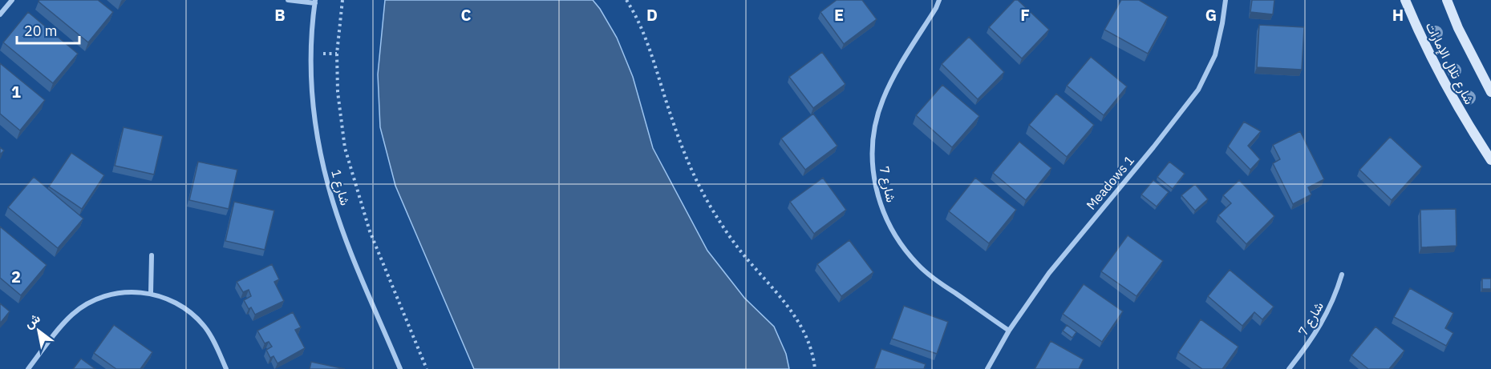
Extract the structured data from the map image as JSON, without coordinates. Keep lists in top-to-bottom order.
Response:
{
  "streets": {
    "main road": ["شارع تلال الإمارات"],
    "street": ["Meadows 1", "شارع 7", "شارع 1"]
  },
  "crossings": [
    ["Meadows 1", "شارع 7"]
  ],
  "scale_bar": "20 m",
  "north": "top left",
  "grid": {
    "columns": [
      "B",
      "C",
      "D",
      "E",
      "F",
      "G",
      "H"
    ],
    "rows": ["1", "2"]
  }
}
